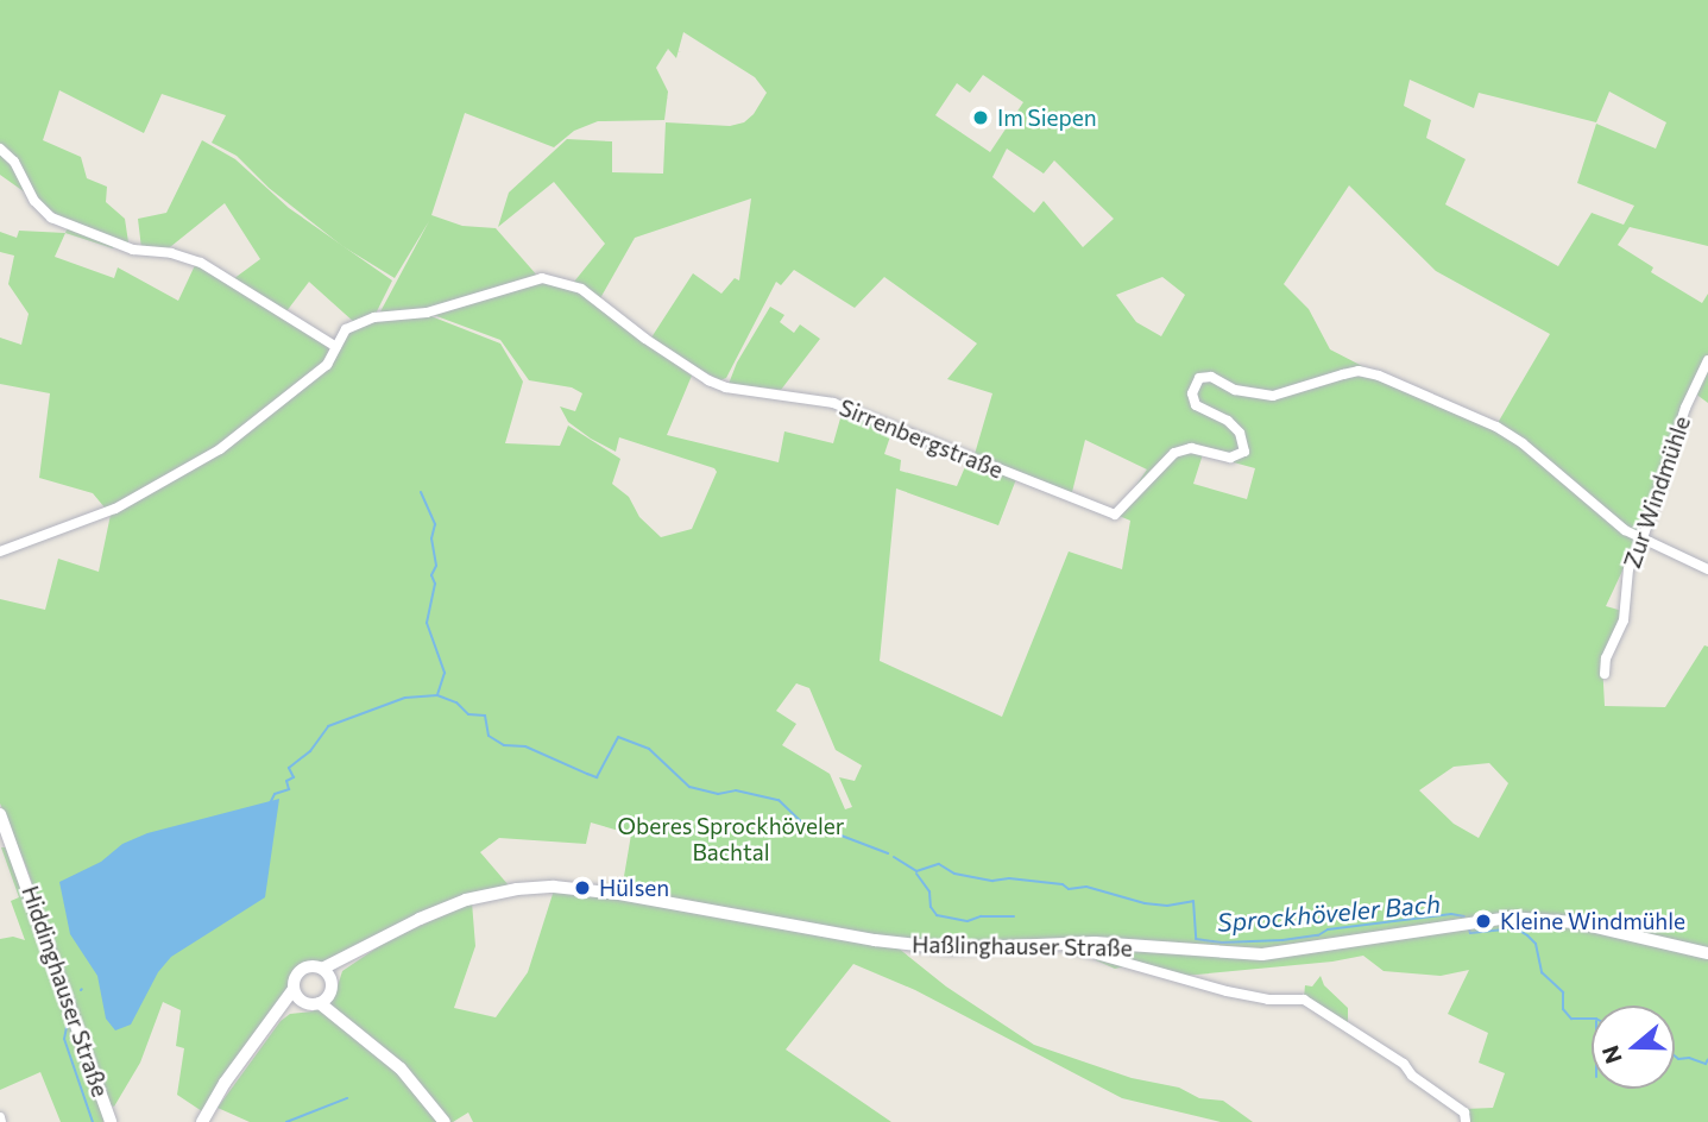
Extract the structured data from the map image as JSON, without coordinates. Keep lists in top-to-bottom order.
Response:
{
  "streets": {
    "main road": ["Haßlinghauser Straße"],
    "street": ["Sirrenbergstraße", "Zur Windmühle", "Hiddinghauser Straße"]
  },
  "crossings": [
    ["Sirrenbergstraße", "Zur Windmühle"]
  ],
  "water": ["Sprockhöveler Bach"],
  "parks": ["Oberes Sprockhöveler Bachtal"],
  "places": ["Im Siepen", "Hülsen", "Kleine Windmühle"],
  "north": "left"
}
